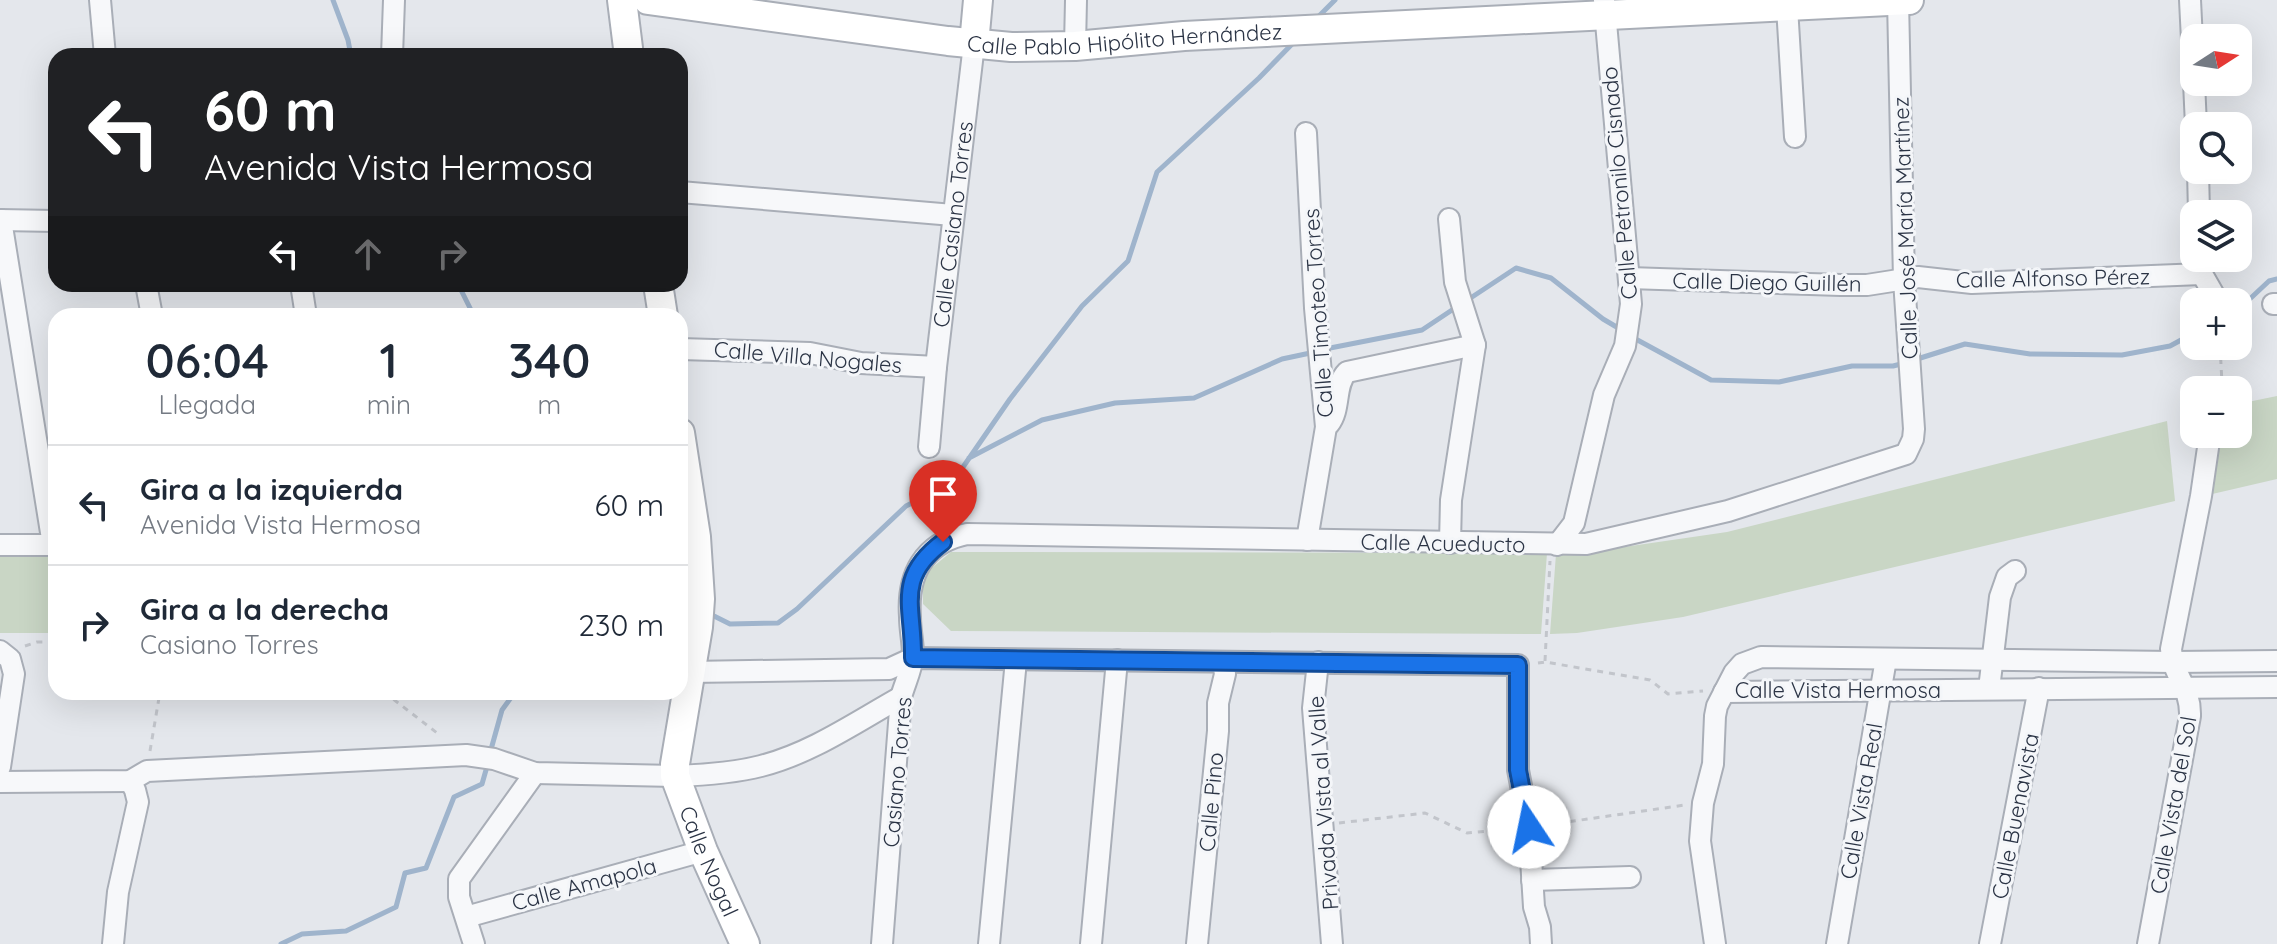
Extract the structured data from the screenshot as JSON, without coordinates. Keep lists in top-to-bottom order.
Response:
{
  "streets": {
    "street": [
      "Calle Pablo Hipólito Hernández",
      "Calle Petronilo Cisnado",
      "Calle Casiano Torres",
      "Calle José María Martínez",
      "Calle Alfonso Pérez",
      "Calle Diego Guillén",
      "Calle Timoteo Torres",
      "Calle Villa Nogales",
      "Calle Acueducto",
      "Calle Vista Hermosa",
      "Casiano Torres",
      "Calle Vista Real",
      "Calle Pino",
      "Privada Vista al Valle",
      "Calle Vista del Sol",
      "Calle Buenavista",
      "Calle Nogal",
      "Calle Amapola"
    ]
  },
  "crossings": [
    ["Calle Pablo Hipólito Hernández", "Calle Petronilo Cisnado"],
    ["Calle Pablo Hipólito Hernández", "Calle Casiano Torres"],
    ["Calle Pablo Hipólito Hernández", "Calle José María Martínez"],
    ["Calle Petronilo Cisnado", "Calle Diego Guillén"],
    ["Calle Petronilo Cisnado", "Calle Acueducto"],
    ["Calle Casiano Torres", "Calle Villa Nogales"],
    ["Calle José María Martínez", "Calle Alfonso Pérez"],
    ["Calle José María Martínez", "Calle Diego Guillén"],
    ["Calle José María Martínez", "Calle Acueducto"],
    ["Calle Alfonso Pérez", "Calle Diego Guillén"],
    ["Calle Timoteo Torres", "Calle Acueducto"],
    ["Calle Acueducto", "Casiano Torres"],
    ["Calle Vista Hermosa", "Calle Vista Real"],
    ["Calle Vista Hermosa", "Calle Vista del Sol"],
    ["Calle Vista Hermosa", "Calle Buenavista"],
    ["Calle Nogal", "Calle Amapola"]
  ],
  "north": "right",
  "page": {
    "map_buttons": ["+", "−"],
    "turn": ["60 m", "Avenida Vista Hermosa"],
    "eta": [
      "06:04",
      "Llegada",
      "1",
      "min",
      "340",
      "m"
    ],
    "list": [
      {
        "name": "Gira a la izquierda",
        "note": "Avenida Vista Hermosa",
        "value": "60 m"
      },
      {
        "name": "Gira a la derecha",
        "note": "Casiano Torres",
        "value": "230 m"
      }
    ]
  }
}
